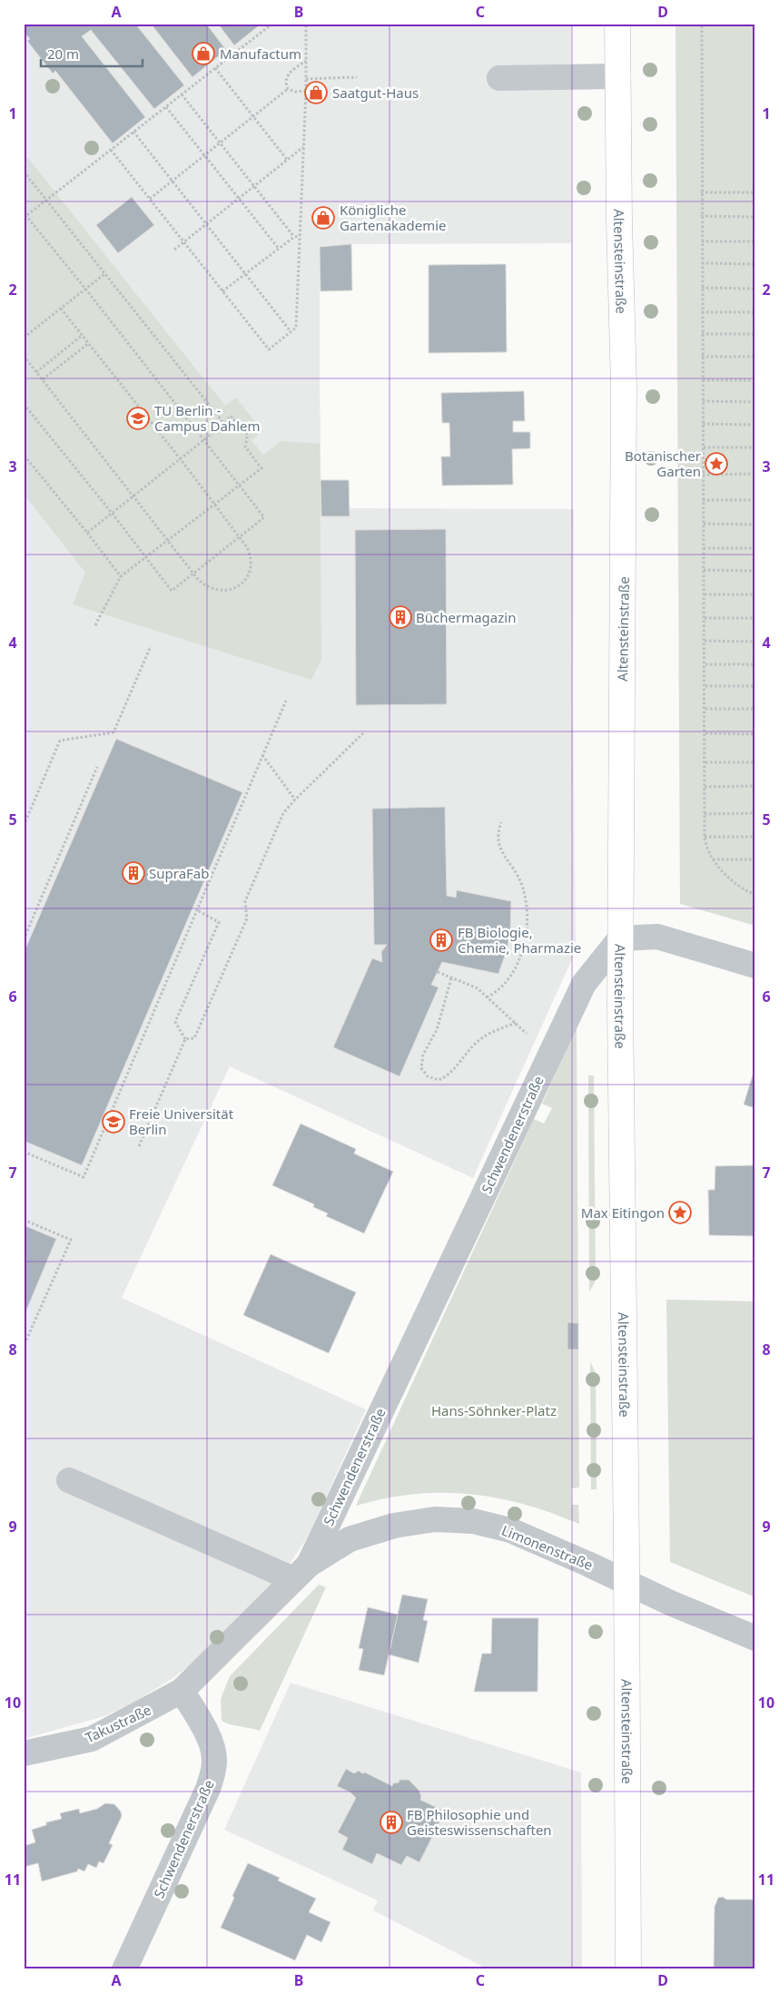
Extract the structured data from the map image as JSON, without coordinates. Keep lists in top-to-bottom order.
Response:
{
  "streets": {
    "main road": ["Altensteinstraße"],
    "street": ["Schwendenerstraße", "Limonenstraße", "Takustraße"]
  },
  "crossings": [
    ["Altensteinstraße", "Schwendenerstraße"],
    ["Altensteinstraße", "Limonenstraße"],
    ["Schwendenerstraße", "Limonenstraße"],
    ["Schwendenerstraße", "Takustraße"]
  ],
  "parks": ["Hans-Söhnker-Platz"],
  "places": {
    "shop": ["Manufactum", "Saatgut-Haus", "Königliche Gartenakademie"],
    "school or university": ["TU Berlin - Campus Dahlem", "Freie Universität Berlin"],
    "place": ["Botanischer Garten", "Max Eitingon"],
    "building": [
      "Büchermagazin",
      "SupraFab",
      "FB Biologie, Chemie, Pharmazie",
      "FB Philosophie und Geisteswissenschaften"
    ]
  },
  "scale_bar": "20 m",
  "grid": {
    "columns": [
      "A",
      "B",
      "C",
      "D"
    ],
    "rows": [
      "1",
      "2",
      "3",
      "4",
      "5",
      "6",
      "7",
      "8",
      "9",
      "10",
      "11"
    ]
  }
}
